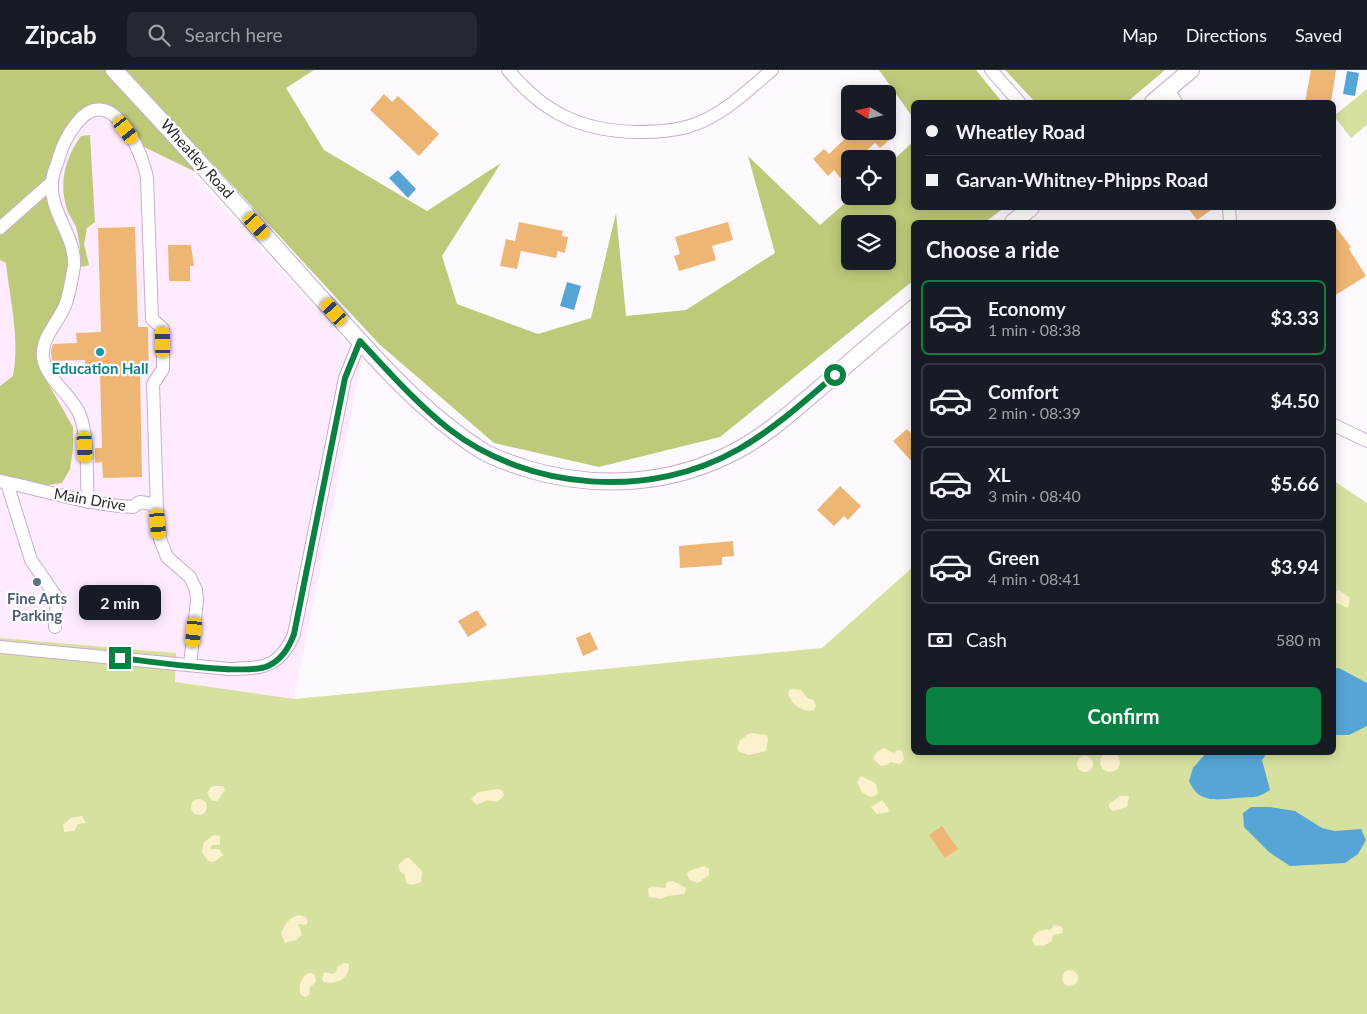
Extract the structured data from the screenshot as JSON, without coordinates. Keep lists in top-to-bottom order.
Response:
{
  "streets": {
    "main road": ["Wheatley Road"],
    "street": ["Main Drive"]
  },
  "places": ["Education Hall", "Fine Arts Parking"],
  "north": "left",
  "page": {
    "header": "Zipcab",
    "search": "Search here",
    "nav": ["Map", "Directions", "Saved"],
    "banner": ["Wheatley Road", "Garvan-Whitney-Phipps Road"],
    "heading": "Choose a ride",
    "list": [
      {
        "name": "Economy",
        "note": "1 min · 08:38",
        "value": "$3.33"
      },
      {
        "name": "Comfort",
        "note": "2 min · 08:39",
        "value": "$4.50"
      },
      {
        "name": "XL",
        "note": "3 min · 08:40",
        "value": "$5.66"
      },
      {
        "name": "Green",
        "note": "4 min · 08:41",
        "value": "$3.94"
      }
    ],
    "bubble": "2 min",
    "pay": ["Cash", "580 m"],
    "buttons": "Confirm"
  }
}
